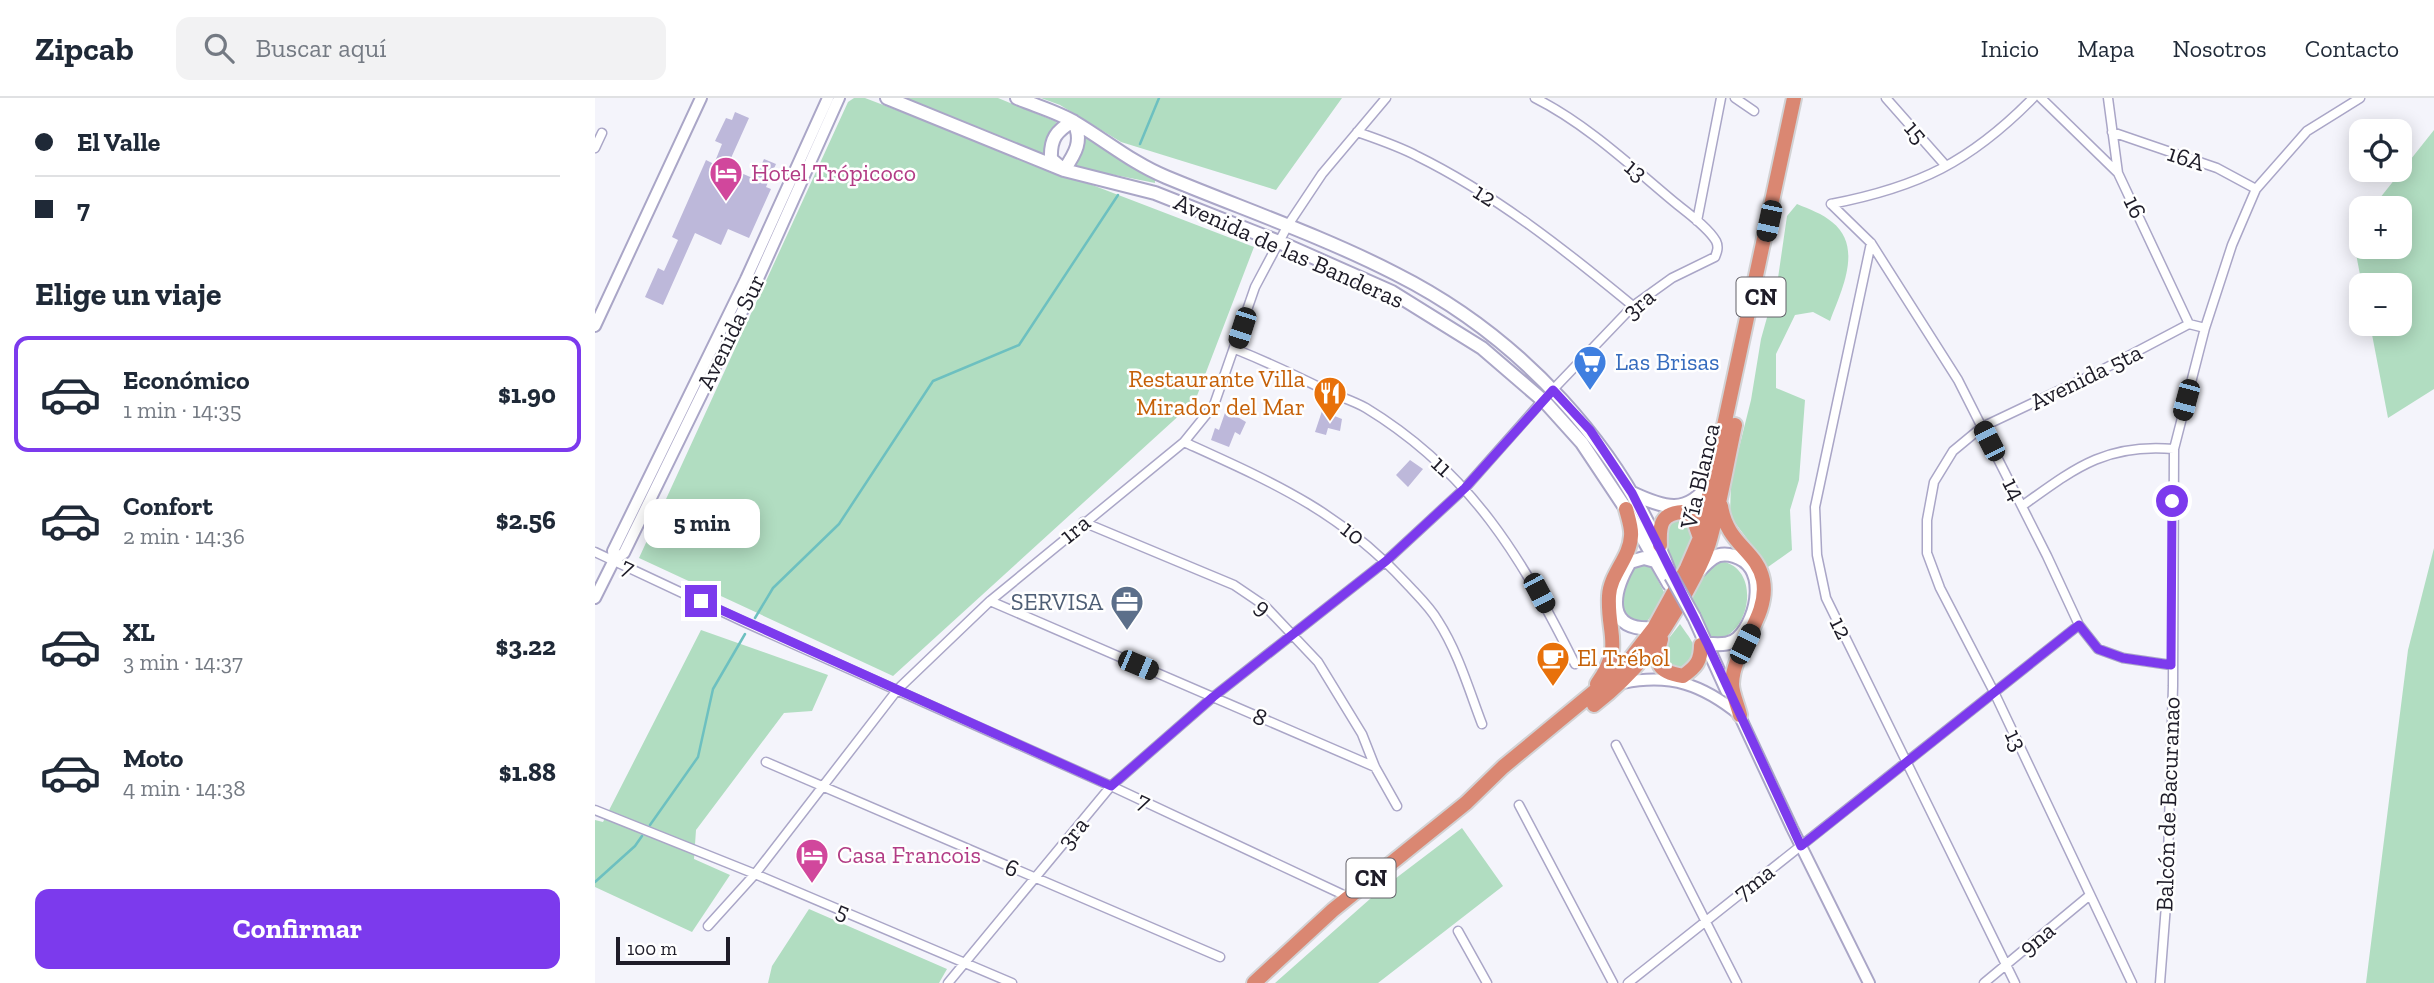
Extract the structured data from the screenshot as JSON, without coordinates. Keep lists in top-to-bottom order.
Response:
{
  "streets": {
    "highway": ["CN", "Vía Blanca"],
    "main road": ["Avenida de las Banderas"],
    "street": [
      "15",
      "16A",
      "13",
      "12",
      "16",
      "3ra",
      "Avenida Sur",
      "Avenida 5ta",
      "11",
      "14",
      "1ra",
      "10",
      "7",
      "9",
      "8",
      "Balcón de Bacuranao",
      "6",
      "7ma",
      "5",
      "9na"
    ]
  },
  "crossings": [
    ["15", "14"],
    ["16A", "Balcón de Bacuranao"],
    ["13", "3ra"],
    ["13", "Avenida 5ta"],
    ["13", "14"],
    ["13", "7ma"],
    ["13", "9na"],
    ["12", "3ra"],
    ["12", "14"],
    ["12", "1ra"],
    ["12", "7ma"],
    ["12", "9na"],
    ["16", "Avenida 5ta"],
    ["Avenida de las Banderas", "3ra"],
    ["Avenida de las Banderas", "1ra"],
    ["Avenida de las Banderas", "7ma"],
    ["3ra", "11"],
    ["3ra", "10"],
    ["3ra", "7"],
    ["3ra", "9"],
    ["3ra", "8"],
    ["3ra", "6"],
    ["3ra", "5"],
    ["Avenida Sur", "7"],
    ["Avenida 5ta", "14"],
    ["11", "1ra"],
    ["Vía Blanca", "7"],
    ["14", "Balcón de Bacuranao"],
    ["14", "7ma"],
    ["1ra", "10"],
    ["1ra", "7"],
    ["1ra", "9"],
    ["1ra", "8"],
    ["1ra", "6"],
    ["1ra", "5"],
    ["9", "8"]
  ],
  "places": {
    "hotel": ["Hotel Trópicoco", "Casa Francois"],
    "supermarket": ["Las Brisas"],
    "restaurant": ["Restaurante Villa Mirador del Mar"],
    "office": ["SERVISA"],
    "cafe": ["El Trébol"]
  },
  "scale_bar": "100 m",
  "page": {
    "header": "Zipcab",
    "search": "Buscar aquí",
    "nav": [
      "Inicio",
      "Mapa",
      "Nosotros",
      "Contacto"
    ],
    "banner": ["El Valle", "7"],
    "map_buttons": ["+", "−"],
    "heading": "Elige un viaje",
    "list": [
      {
        "name": "Económico",
        "note": "1 min · 14:35",
        "value": "$1.90"
      },
      {
        "name": "Confort",
        "note": "2 min · 14:36",
        "value": "$2.56"
      },
      {
        "name": "XL",
        "note": "3 min · 14:37",
        "value": "$3.22"
      },
      {
        "name": "Moto",
        "note": "4 min · 14:38",
        "value": "$1.88"
      }
    ],
    "bubble": "5 min",
    "buttons": "Confirmar",
    "scale": "100 m"
  }
}
